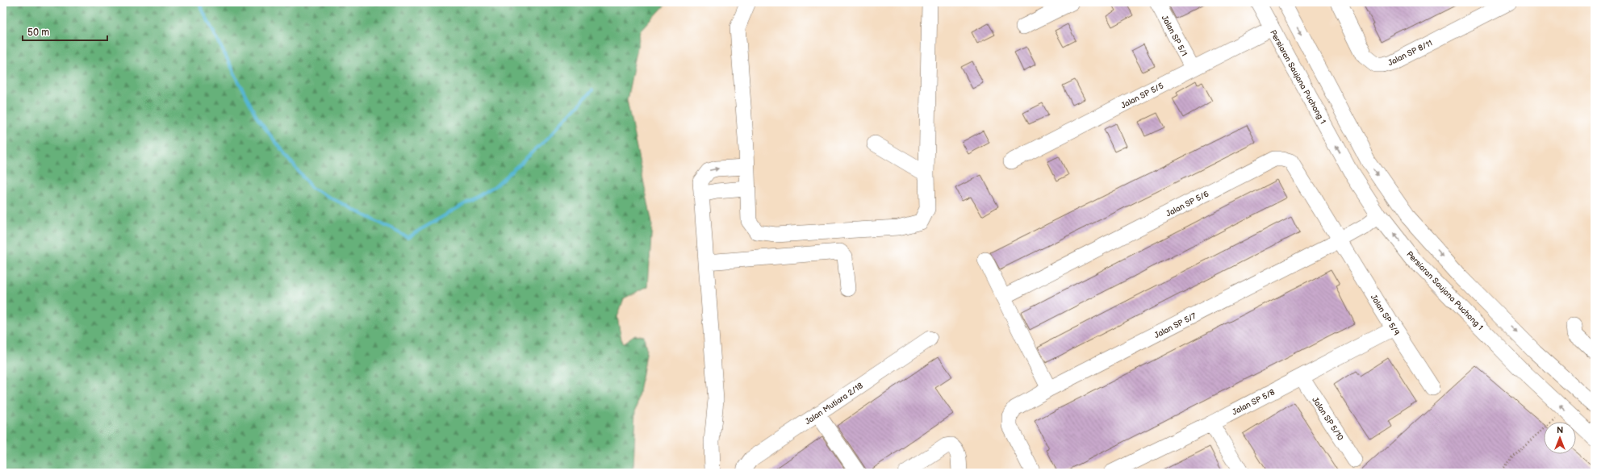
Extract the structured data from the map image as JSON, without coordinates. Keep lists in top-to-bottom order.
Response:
{
  "streets": {
    "street": [
      "Jalan SP 5/1",
      "Jalan SP 8/11",
      "Persiaran Saujana Puchong 1",
      "Jalan SP 5/5",
      "Jalan SP 5/6",
      "Jalan SP 5/9",
      "Jalan SP 5/7",
      "Jalan SP 5/8",
      "Jalan Mutiara 2/18",
      "Jalan SP 5/10"
    ]
  },
  "crossings": [
    ["Jalan SP 5/1", "Jalan SP 5/5"],
    ["Persiaran Saujana Puchong 1", "Jalan SP 5/5"],
    ["Persiaran Saujana Puchong 1", "Jalan SP 5/7"],
    ["Jalan SP 5/6", "Jalan SP 5/9"],
    ["Jalan SP 5/6", "Jalan SP 5/7"],
    ["Jalan SP 5/9", "Jalan SP 5/7"],
    ["Jalan SP 5/9", "Jalan SP 5/8"],
    ["Jalan SP 5/8", "Jalan SP 5/10"]
  ],
  "scale_bar": "50 m",
  "north": "top"
}
